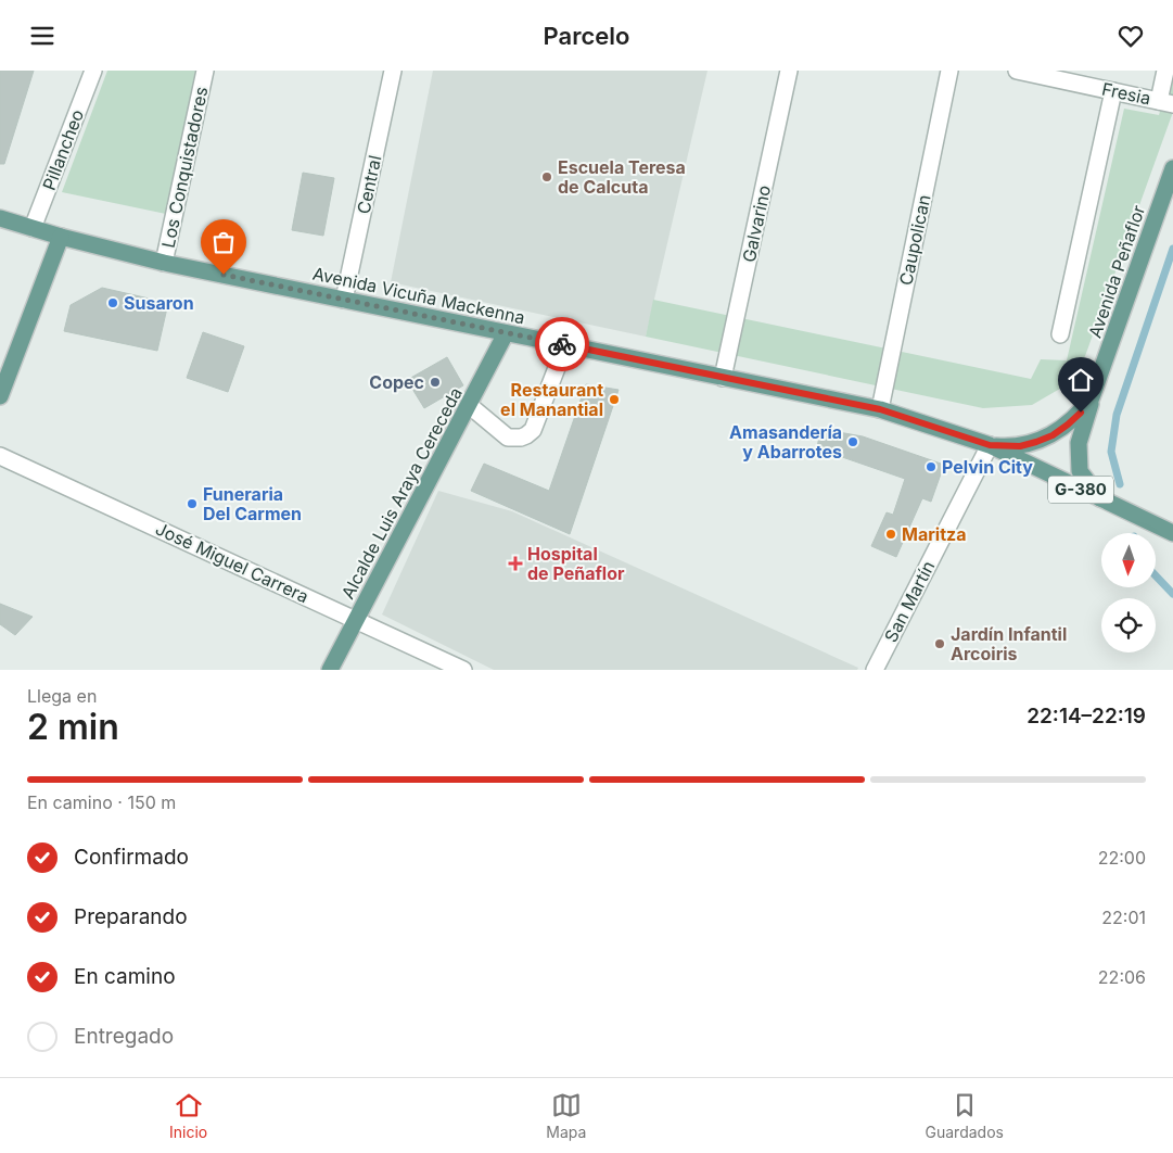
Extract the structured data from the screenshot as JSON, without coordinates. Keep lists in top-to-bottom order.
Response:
{
  "streets": {
    "main road": [
      "Avenida Peñaflor",
      "Avenida Vicuña Mackenna",
      "G-380",
      "Alcalde Luis Araya Cereceda"
    ],
    "street": [
      "Fresia",
      "Pillancheo",
      "Los Conquistadores",
      "Central",
      "Galvarino",
      "Caupolican",
      "José Miguel Carrera",
      "San Martín"
    ]
  },
  "crossings": [
    ["Fresia", "Avenida Peñaflor"],
    ["Pillancheo", "Avenida Vicuña Mackenna"],
    ["Los Conquistadores", "Avenida Vicuña Mackenna"],
    ["Central", "Avenida Vicuña Mackenna"],
    ["Galvarino", "Avenida Vicuña Mackenna"],
    ["Caupolican", "Avenida Vicuña Mackenna"],
    ["Avenida Peñaflor", "Avenida Vicuña Mackenna"],
    ["Avenida Peñaflor", "G-380"],
    ["Avenida Peñaflor", "San Martín"],
    ["Avenida Vicuña Mackenna", "G-380"],
    ["Avenida Vicuña Mackenna", "Alcalde Luis Araya Cereceda"],
    ["Avenida Vicuña Mackenna", "San Martín"],
    ["G-380", "San Martín"],
    ["Alcalde Luis Araya Cereceda", "José Miguel Carrera"]
  ],
  "places": {
    "other": [
      "Escuela Teresa de Calcuta",
      "Susaron",
      "Copec",
      "Restaurant el Manantial",
      "Amasandería y Abarrotes",
      "Pelvin City",
      "Funeraria Del Carmen",
      "Maritza",
      "Jardín Infantil Arcoiris"
    ],
    "health": ["Hospital de Peñaflor"]
  },
  "north": "bottom",
  "page": {
    "header": "Parcelo",
    "heading": ["2 min", "Llega en", "22:14–22:19"],
    "bar": "En camino · 150 m",
    "list": [
      ["Confirmado", "22:00"],
      ["Preparando", "22:01"],
      ["En camino", "22:06"],
      "Entregado"
    ],
    "tabs": ["Inicio", "Mapa", "Guardados"]
  }
}
